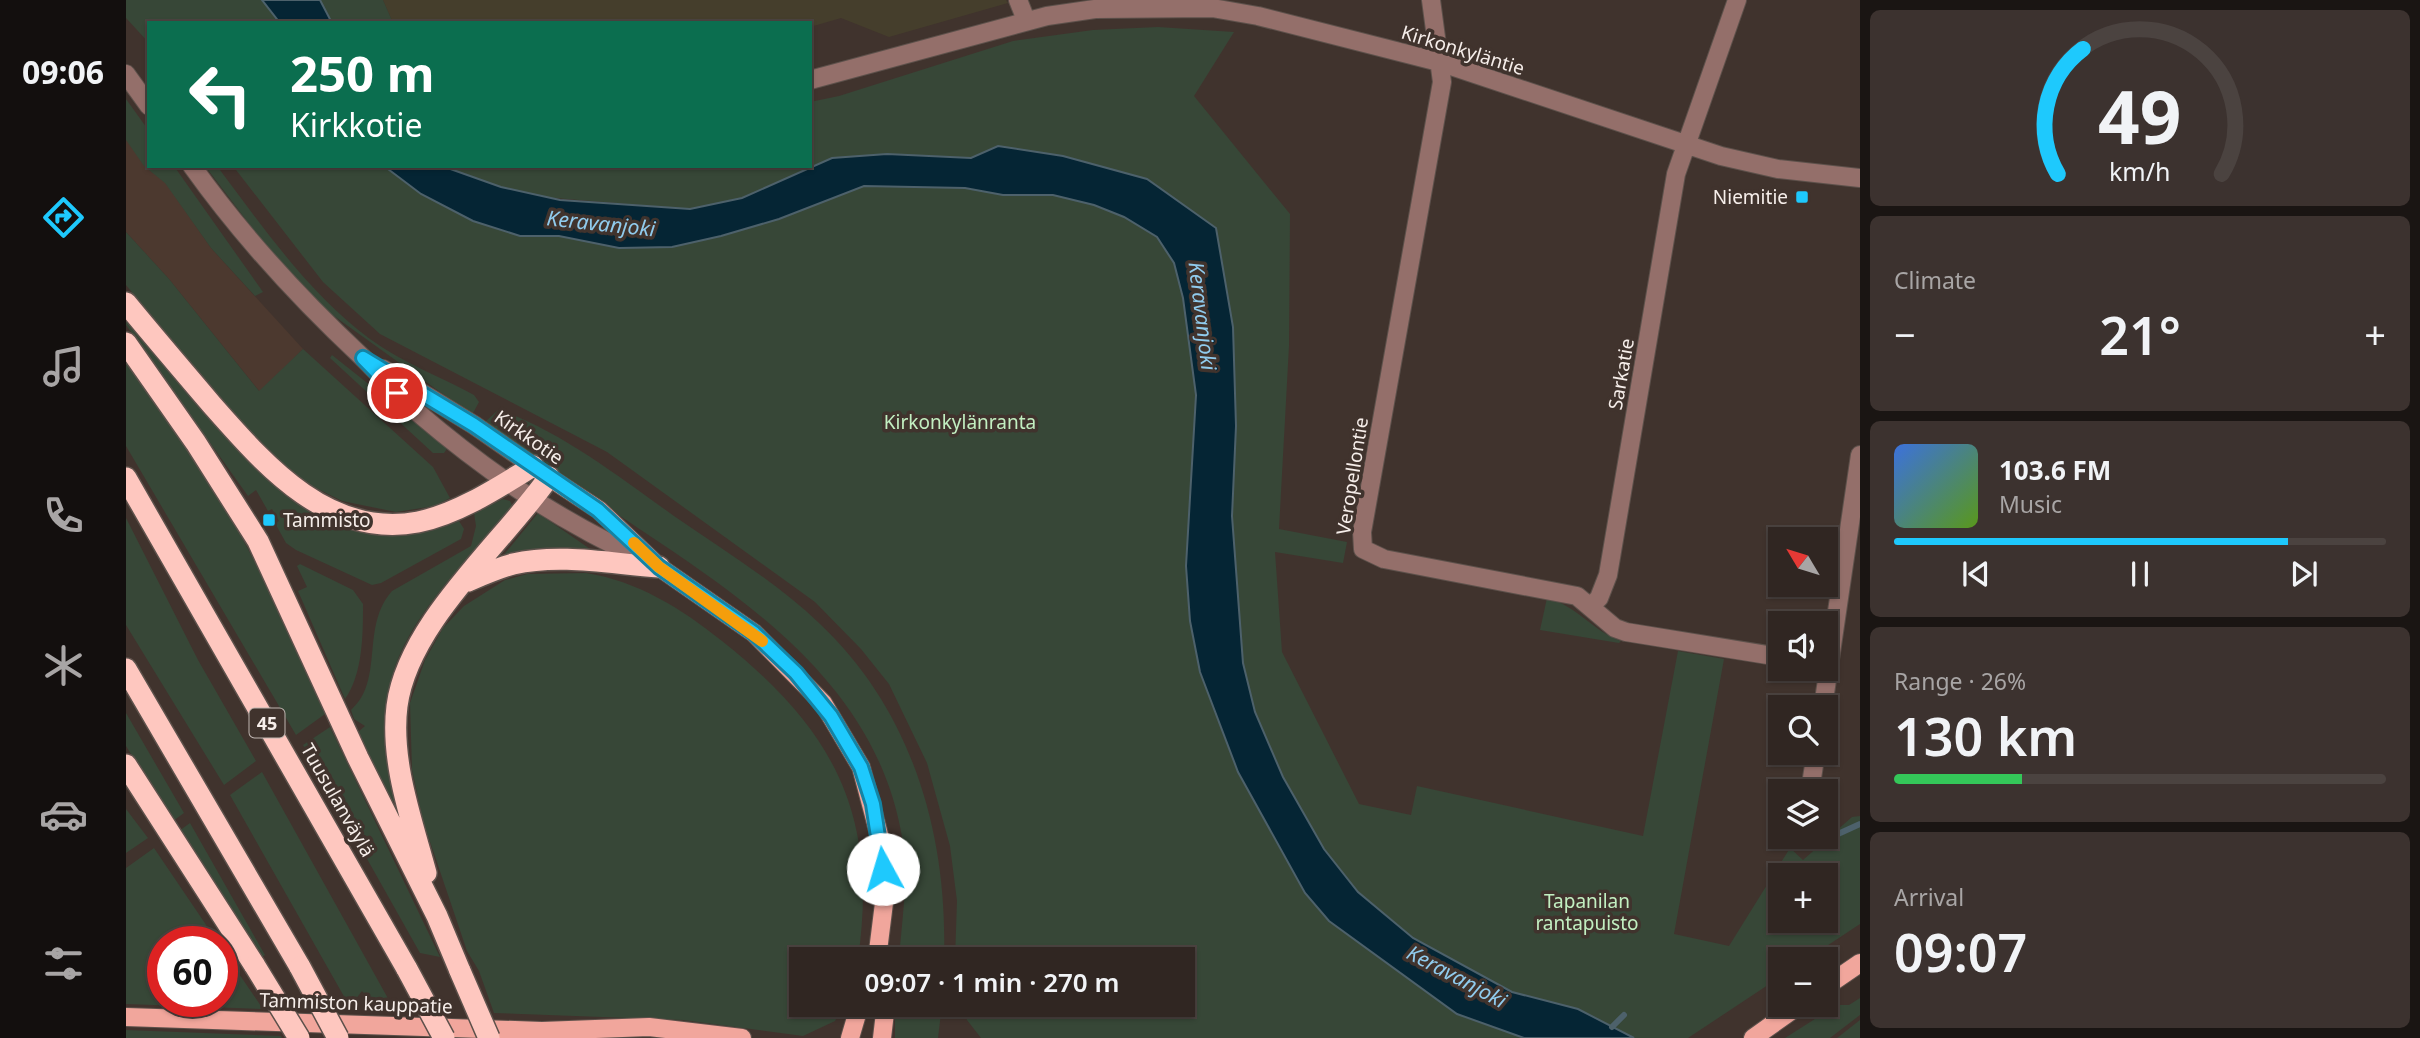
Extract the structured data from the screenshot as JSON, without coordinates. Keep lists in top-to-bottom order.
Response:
{
  "streets": {
    "highway": ["45", "Tuusulanväylä"],
    "main road": ["Kirkkotie", "Tammiston kauppatie"],
    "street": ["Kirkonkyläntie", "Sarkatie", "Veropellontie"]
  },
  "crossings": [
    ["Kirkonkyläntie", "Sarkatie"],
    ["Kirkonkyläntie", "Veropellontie"],
    ["Sarkatie", "Veropellontie"]
  ],
  "water": ["Keravanjoki"],
  "parks": ["Kirkonkylänranta", "Tapanilan rantapuisto"],
  "places": {
    "transit": ["Niemitie", "Tammisto"]
  },
  "north": "top left",
  "page": {
    "tabs": "09:06",
    "turn": ["250 m", "Kirkkotie"],
    "tile": [
      "Climate",
      ["Range · 26%", "130 km"],
      ["Arrival", "09:07"]
    ],
    "heat": ["−", "21°", "+"],
    "song": ["103.6 FM", "Music"],
    "map_buttons": ["+", "−"],
    "limit": "60",
    "trip": "09:07 · 1 min · 270 m",
    "gauge": ["49", "km/h"]
  }
}
